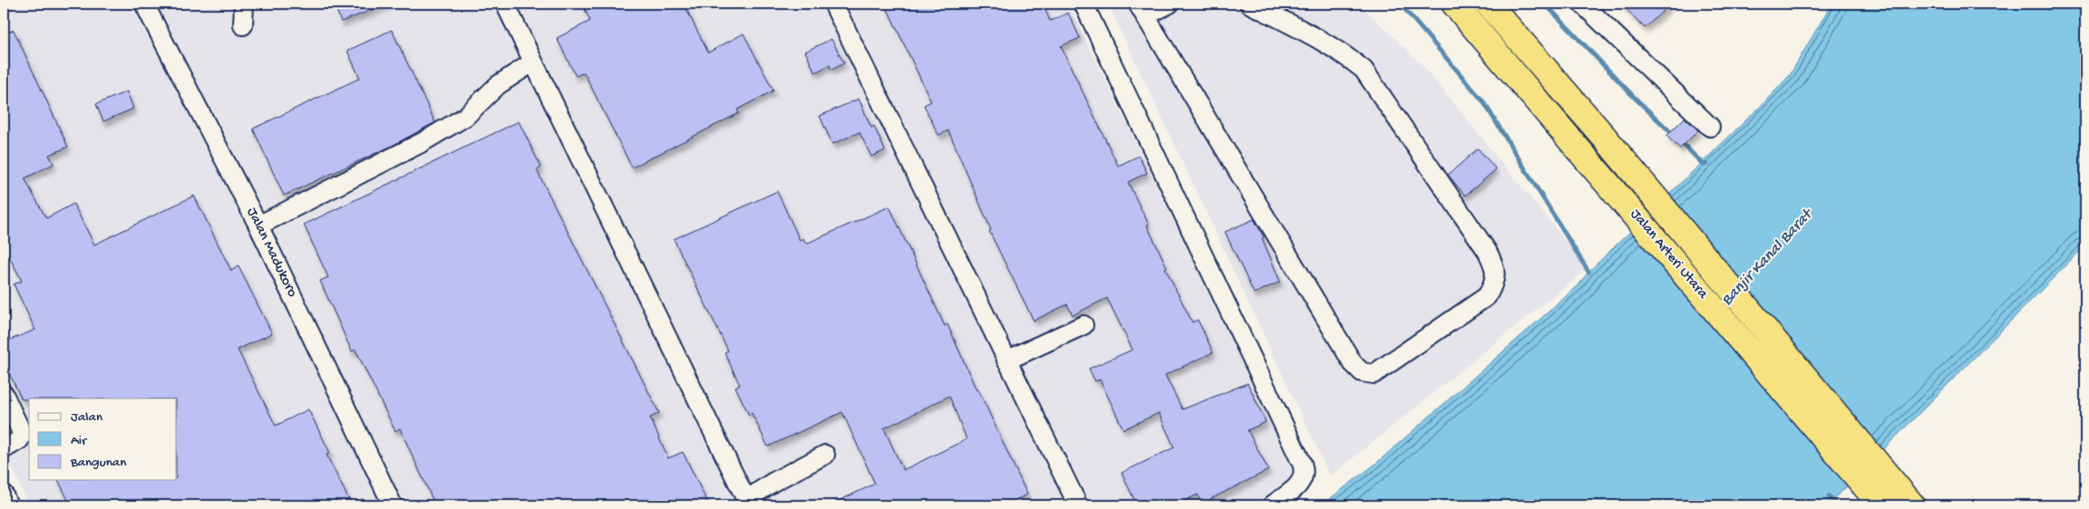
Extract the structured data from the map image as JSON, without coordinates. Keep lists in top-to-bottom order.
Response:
{
  "streets": {
    "highway": ["Jalan Arteri Utara"],
    "street": ["Jalan Madukoro"]
  },
  "water": ["Banjir Kanal Barat"],
  "legend": ["Jalan", "Air", "Bangunan"]
}
